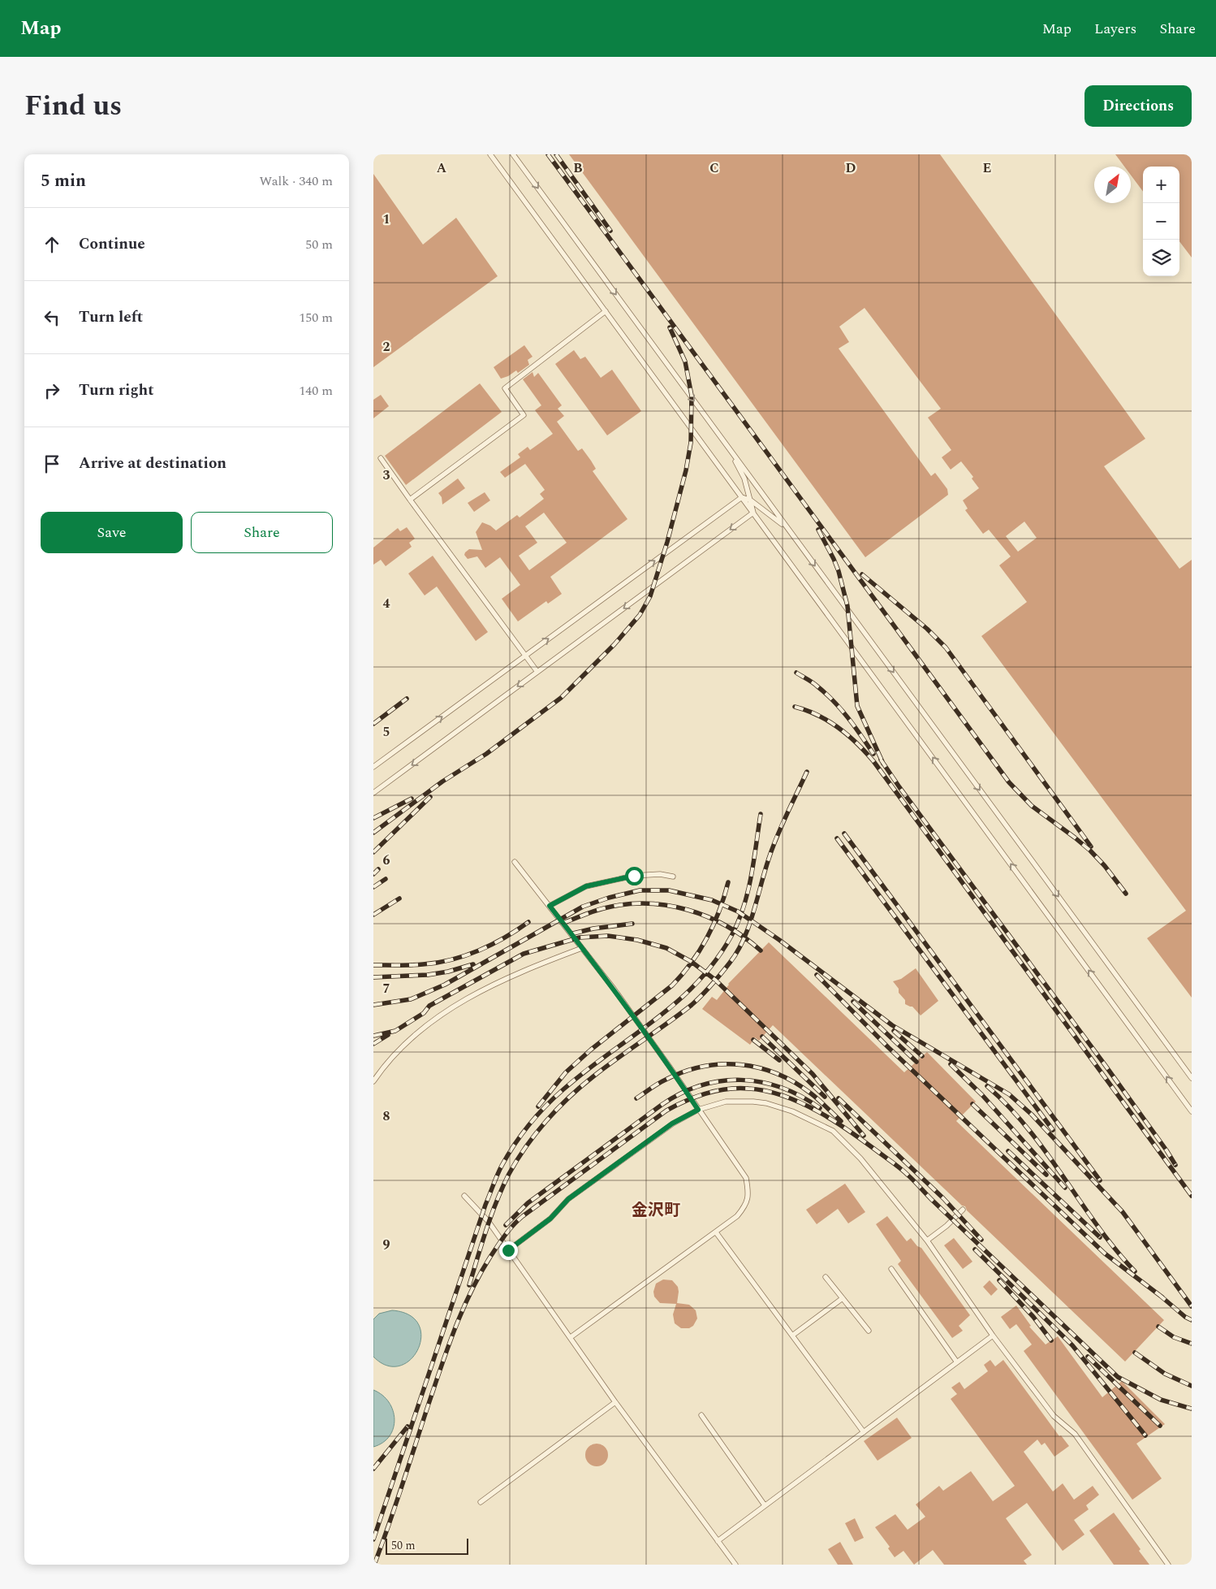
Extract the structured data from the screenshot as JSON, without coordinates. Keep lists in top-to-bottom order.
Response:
{
  "districts": ["金沢町"],
  "scale_bar": "50 m",
  "north": "top right",
  "page": {
    "header": "Map",
    "nav": ["Map", "Layers", "Share"],
    "title": "Find us",
    "buttons": [
      "Directions",
      ["Save", "Share"]
    ],
    "heading": ["5 min", "Walk · 340 m"],
    "map_buttons": ["+", "−"],
    "list": [
      ["Continue", "50 m"],
      ["Turn left", "150 m"],
      ["Turn right", "140 m"],
      "Arrive at destination"
    ],
    "scale": "50 m"
  },
  "grid": {
    "columns": [
      "A",
      "B",
      "C",
      "D",
      "E"
    ],
    "rows": [
      "1",
      "2",
      "3",
      "4",
      "5",
      "6",
      "7",
      "8",
      "9"
    ]
  }
}
